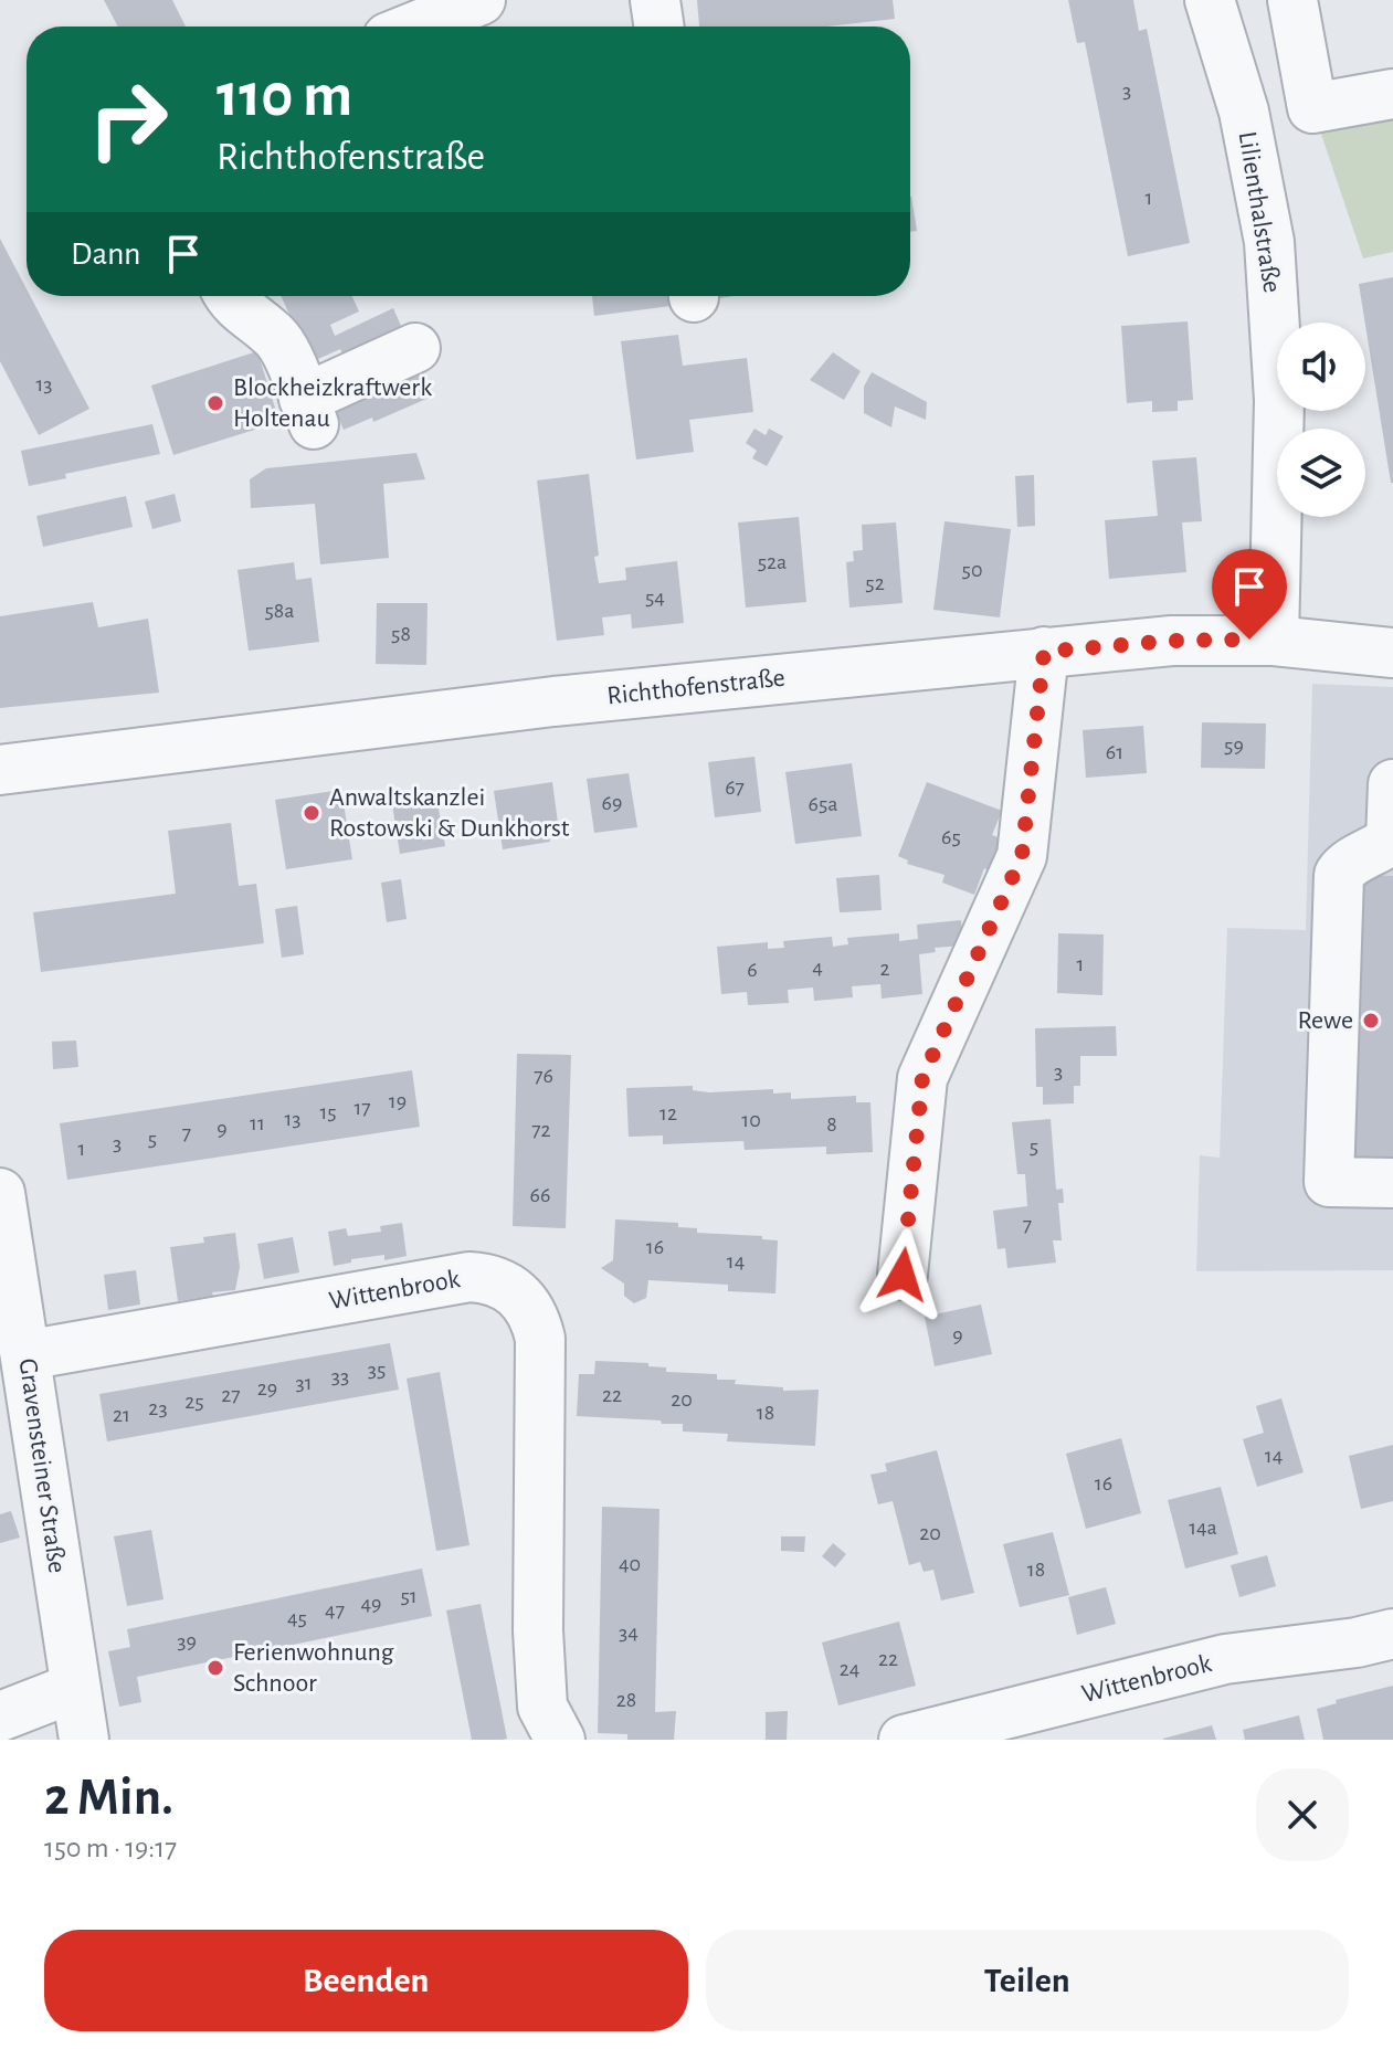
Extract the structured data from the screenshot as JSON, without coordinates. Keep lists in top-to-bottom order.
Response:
{
  "streets": {
    "street": [
      "Lilienthalstraße",
      "Richthofenstraße",
      "Wittenbrook",
      "Gravensteiner Straße"
    ]
  },
  "crossings": [
    ["Lilienthalstraße", "Richthofenstraße"],
    ["Wittenbrook", "Gravensteiner Straße"]
  ],
  "places": [
    "Blockheizkraftwerk Holtenau",
    "Anwaltskanzlei Rostowski & Dunkhorst",
    "Rewe",
    "Ferienwohnung Schnoor"
  ],
  "house_numbers": [
    "3",
    "1",
    "13",
    "52a",
    "50",
    "52",
    "54",
    "58a",
    "58",
    "59",
    "61",
    "67",
    "69",
    "65a",
    "65",
    "1",
    "4",
    "2",
    "6",
    "3",
    "76",
    "19",
    "17",
    "15",
    "12",
    "13",
    "10",
    "11",
    "8",
    "9",
    "72",
    "7",
    "5",
    "3",
    "5",
    "1",
    "66",
    "7",
    "16",
    "14",
    "9",
    "35",
    "33",
    "31",
    "29",
    "27",
    "22",
    "20",
    "25",
    "23",
    "18",
    "21",
    "14",
    "16",
    "14a",
    "20",
    "40",
    "18",
    "51",
    "49",
    "47",
    "45",
    "34",
    "39",
    "22",
    "24",
    "28"
  ],
  "page": {
    "turn": ["110 m", "Richthofenstraße"],
    "then": "Dann",
    "heading": ["2 Min.", "150 m · 19:17"],
    "buttons": ["Beenden", "Teilen"]
  }
}
